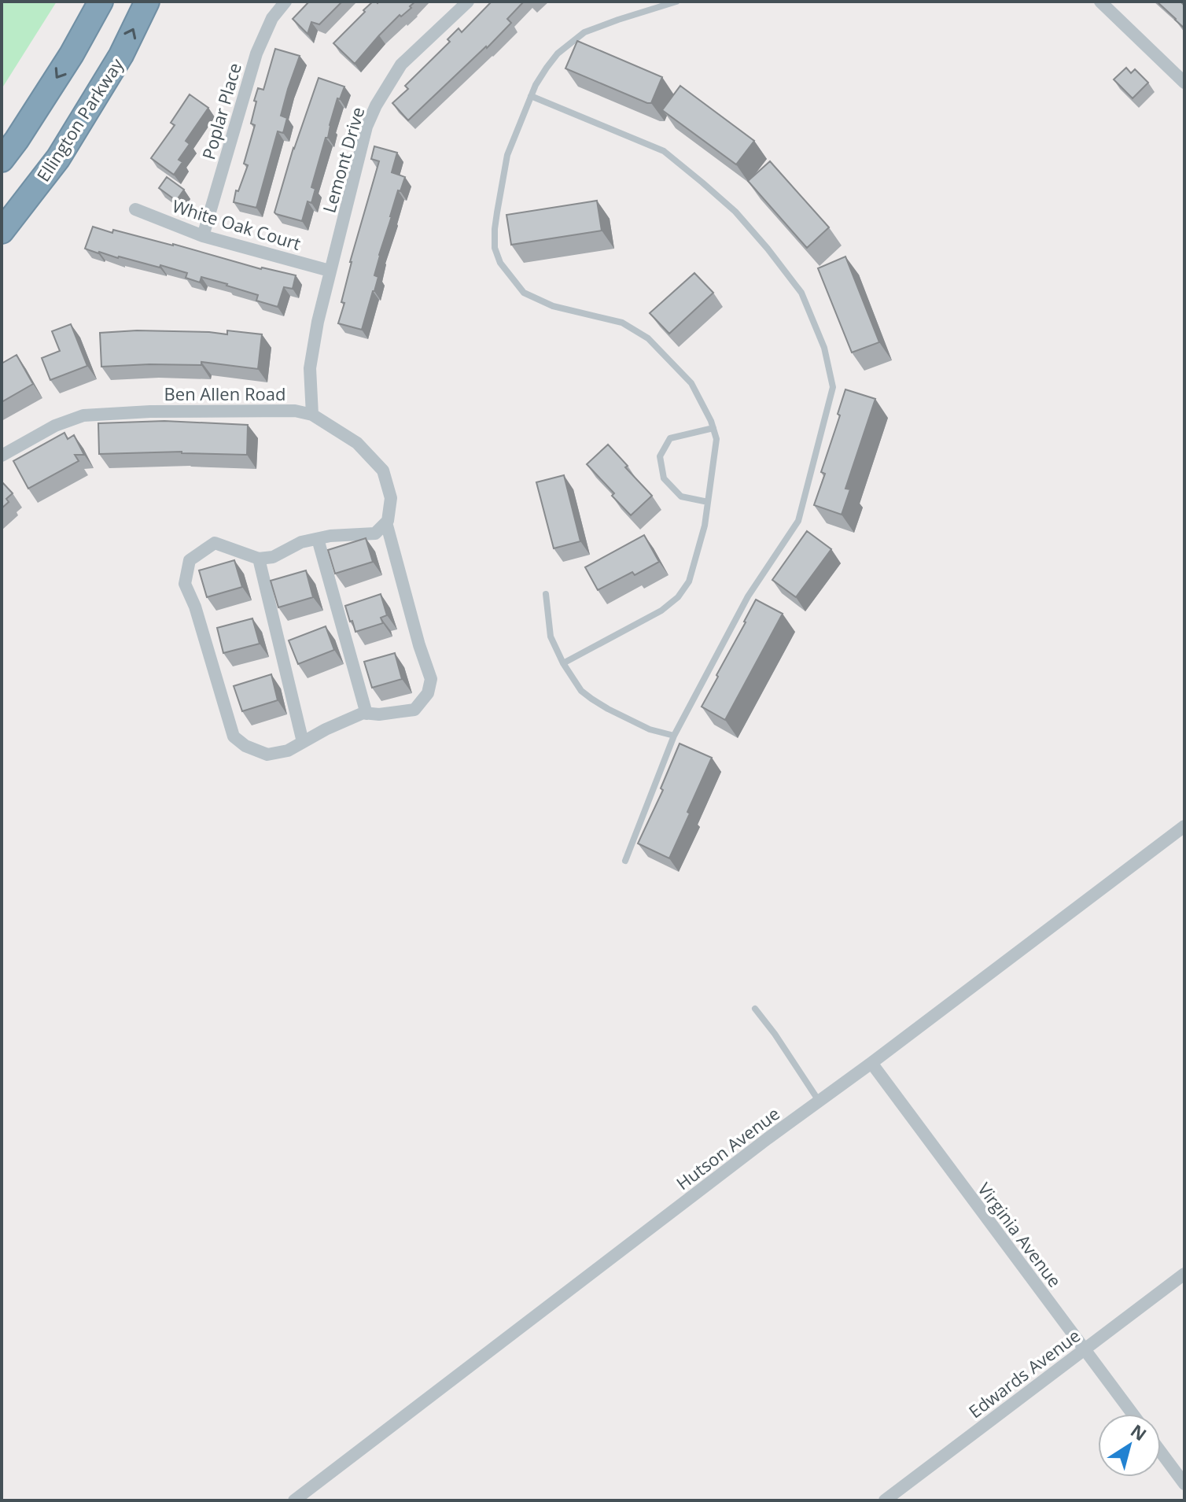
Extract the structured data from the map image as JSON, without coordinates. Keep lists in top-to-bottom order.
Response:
{
  "streets": {
    "highway": ["Ellington Parkway"],
    "street": [
      "Poplar Place",
      "Lemont Drive",
      "White Oak Court",
      "Ben Allen Road",
      "Hutson Avenue",
      "Virginia Avenue",
      "Edwards Avenue"
    ]
  },
  "crossings": [
    ["Poplar Place", "White Oak Court"],
    ["Lemont Drive", "White Oak Court"],
    ["Lemont Drive", "Ben Allen Road"],
    ["Hutson Avenue", "Virginia Avenue"],
    ["Virginia Avenue", "Edwards Avenue"]
  ],
  "north": "top right"
}
